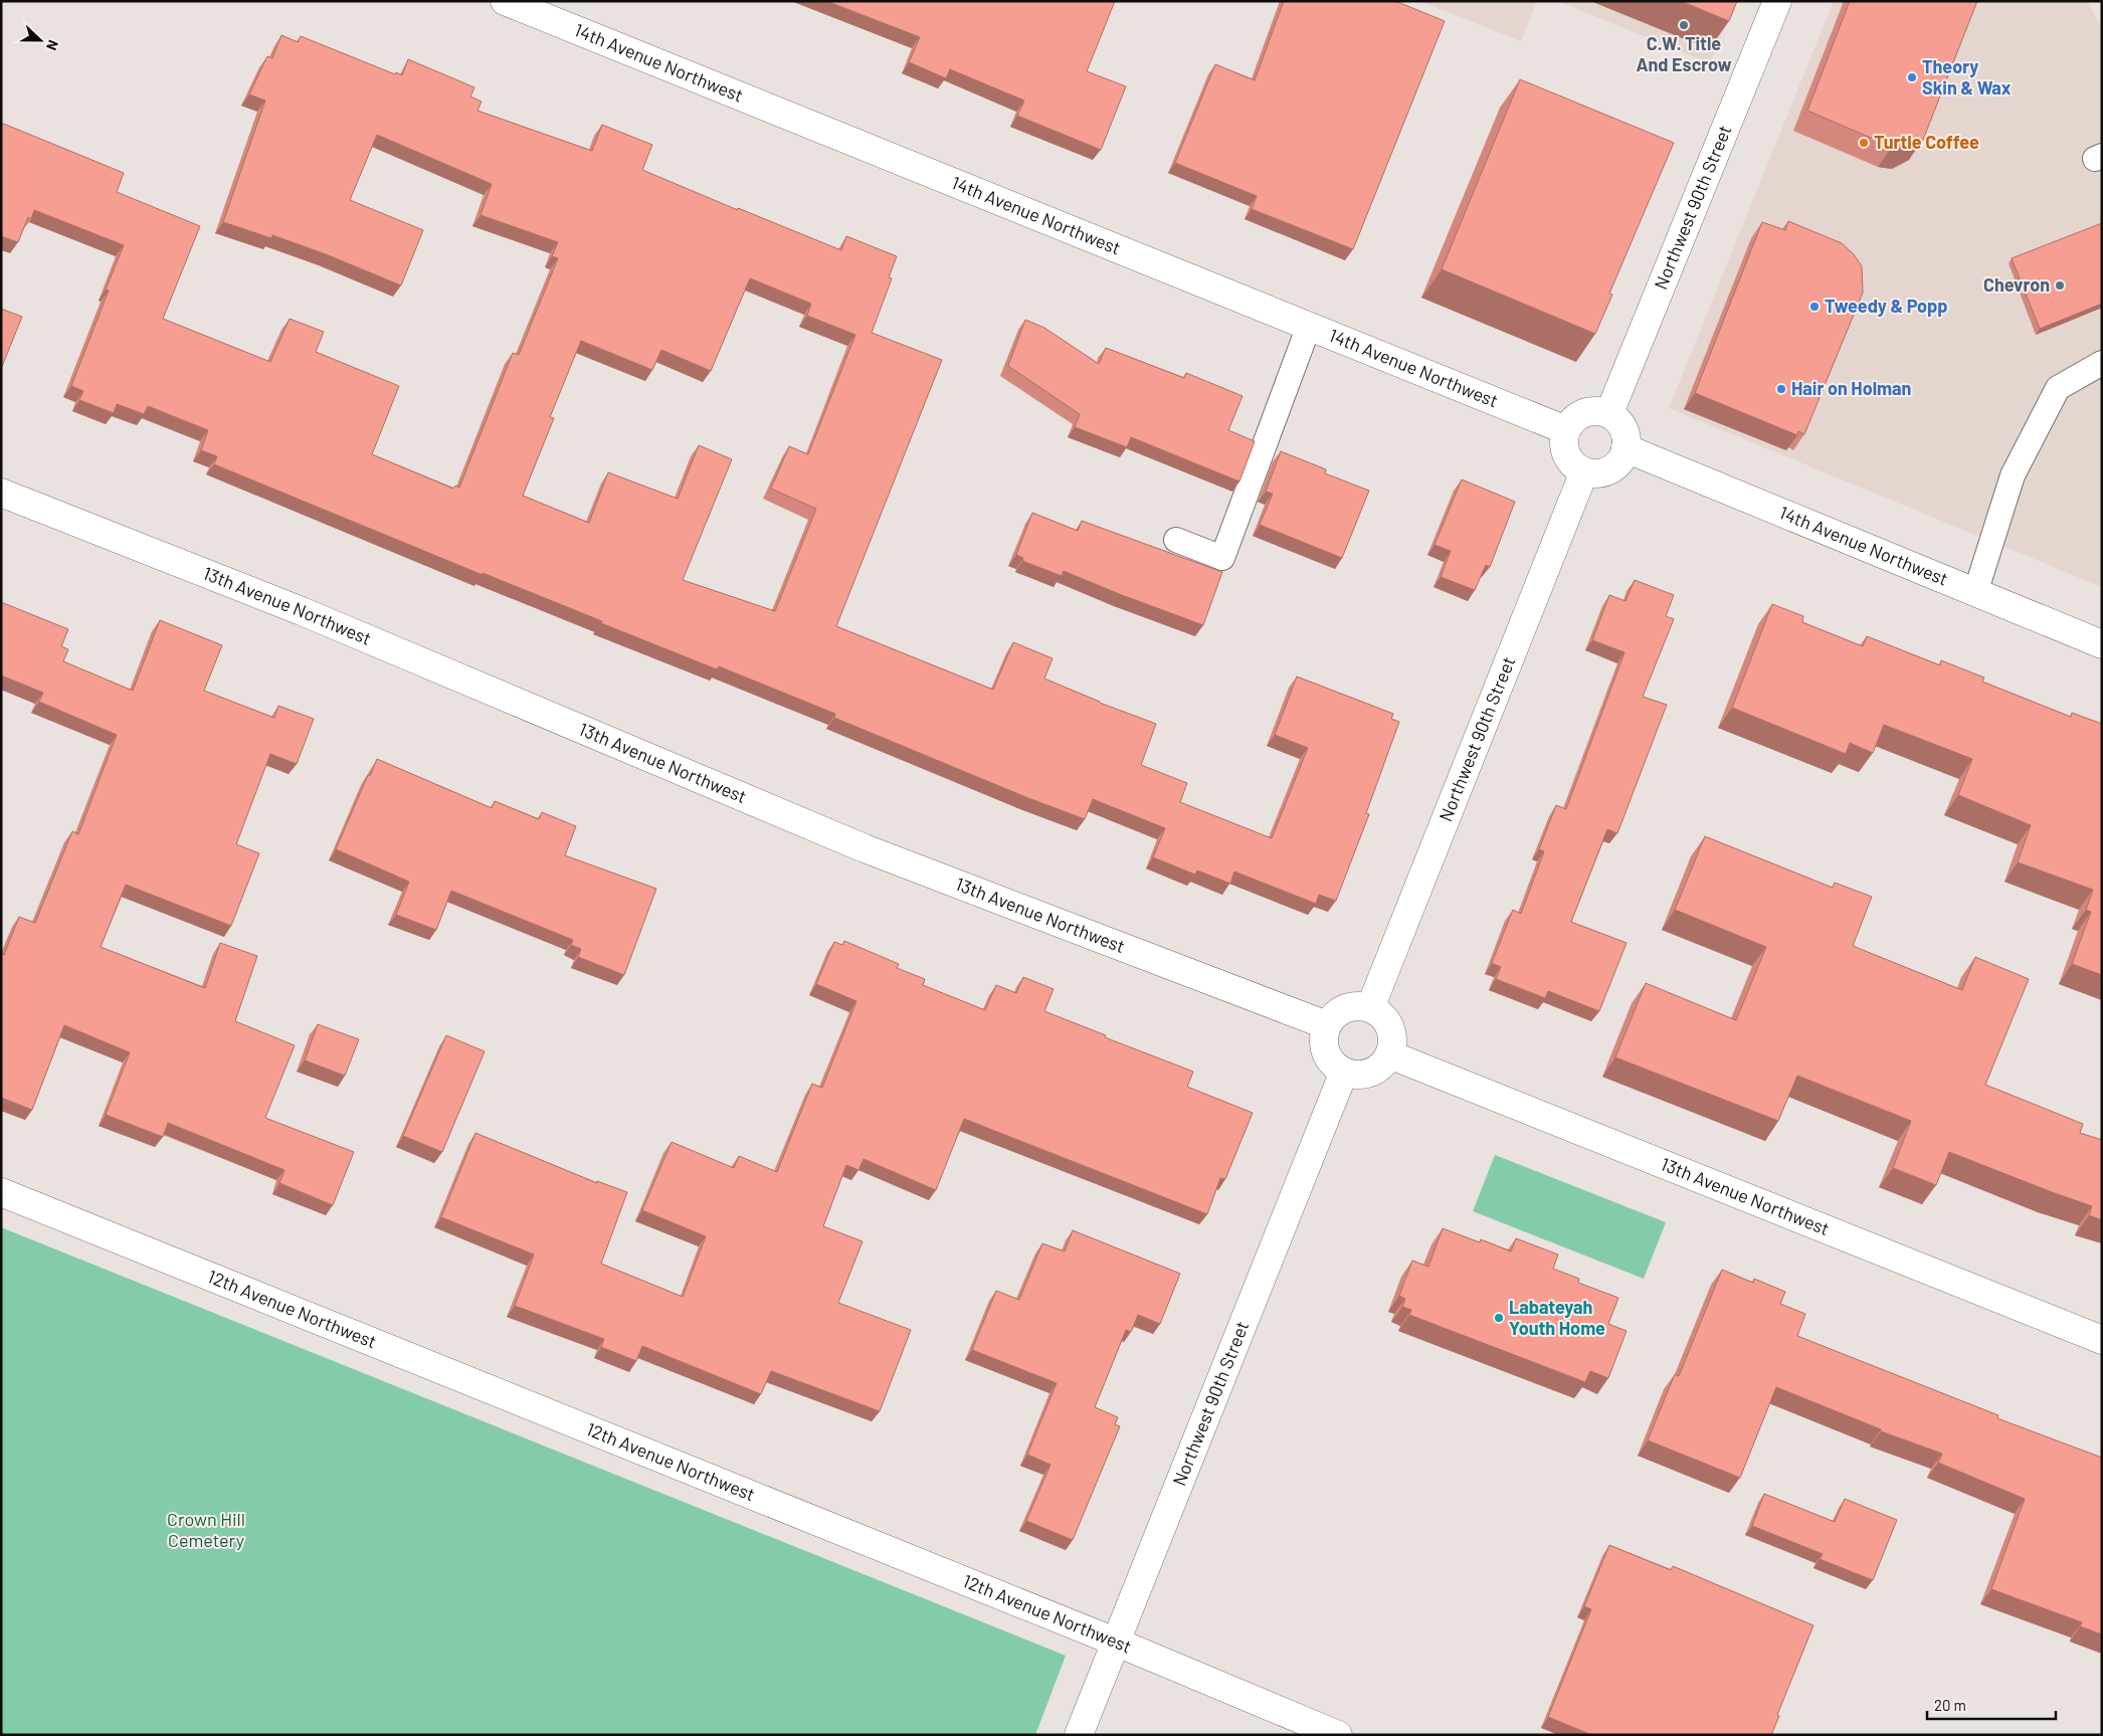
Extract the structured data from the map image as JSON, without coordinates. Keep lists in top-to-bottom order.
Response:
{
  "streets": {
    "street": [
      "14th Avenue Northwest",
      "Northwest 90th Street",
      "13th Avenue Northwest",
      "12th Avenue Northwest"
    ]
  },
  "crossings": [
    ["14th Avenue Northwest", "Northwest 90th Street"],
    ["Northwest 90th Street", "13th Avenue Northwest"],
    ["Northwest 90th Street", "12th Avenue Northwest"]
  ],
  "parks": ["Crown Hill Cemetery"],
  "places": [
    "C.W. Title And Escrow",
    "Theory Skin & Wax",
    "Turtle Coffee",
    "Chevron",
    "Tweedy & Popp",
    "Hair on Holman",
    "Labateyah Youth Home"
  ],
  "scale_bar": "20 m",
  "north": "right"
}
